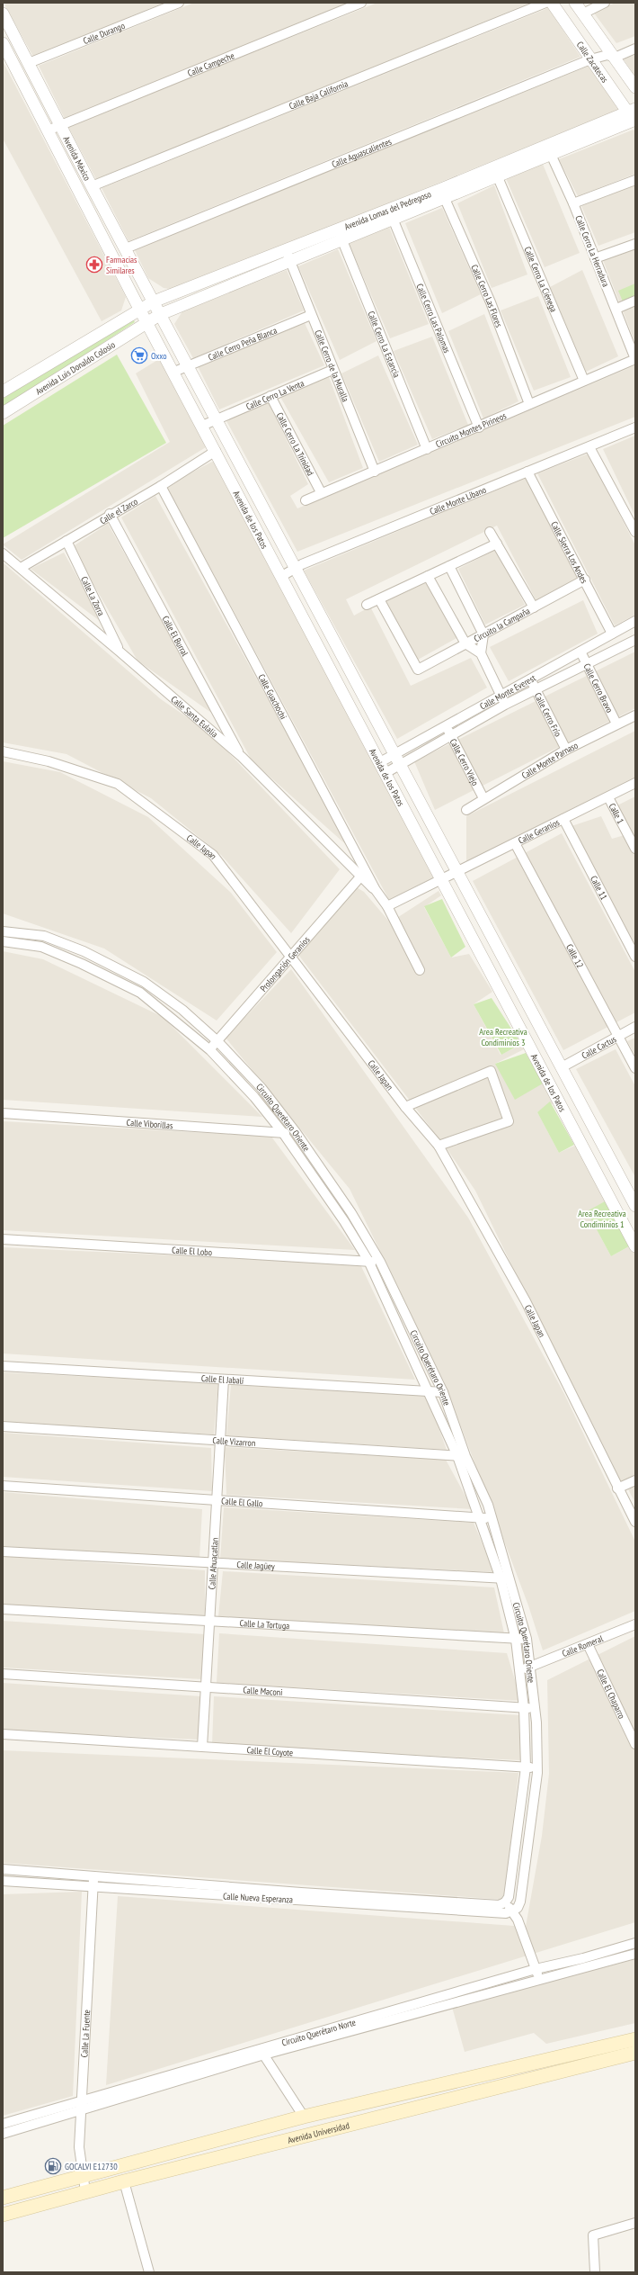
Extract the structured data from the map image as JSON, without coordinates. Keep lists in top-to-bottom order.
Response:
{
  "streets": {
    "main road": ["Avenida Universidad"],
    "street": [
      "Calle Durango",
      "Calle Zacatecas",
      "Calle Campeche",
      "Calle Baja California",
      "Calle Aguascalientes",
      "Avenida México",
      "Avenida Lomas del Pedregoso",
      "Calle Cerro La Herradura",
      "Calle Cerro La Ciénega",
      "Calle Cerro Las Flores",
      "Calle Cerro Las Palomas",
      "Calle Cerro Peña Blanca",
      "Calle Cerro La Estancia",
      "Calle Cerro de la Muralla",
      "Avenida Luis Donaldo Colosio",
      "Calle Cerro La Venta",
      "Circuito Montes Pirineos",
      "Calle Cerro La Trinidad",
      "Calle Monte Líbano",
      "Calle el Zarco",
      "Avenida de los Patos",
      "Calle Sierra Los Andes",
      "Calle La Zorra",
      "Circuito la Campaña",
      "Calle El Burral",
      "Calle Cerro Bravo",
      "Calle Monte Everest",
      "Calle Guachochi",
      "Calle Cerro Frío",
      "Calle Santa Eulalia",
      "Calle Monte Parnaso",
      "Calle Cerro Viejo",
      "Calle 1",
      "Calle Geranios",
      "Calle Japan",
      "Calle 11",
      "Calle 12",
      "Prolongación Geranios",
      "Calle Cactus",
      "Circuito Querétaro Oriente",
      "Calle Viborillas",
      "Calle El Lobo",
      "Calle El Jabalí",
      "Calle Vizarron",
      "Calle El Gallo",
      "Calle Ahuacatlan",
      "Calle Jagüey",
      "Calle La Tortuga",
      "Calle Romeral",
      "Calle Maconi",
      "Calle El Chaparro",
      "Calle El Coyote",
      "Calle Nueva Esperanza",
      "Circuito Querétaro Norte",
      "Calle La Fuente"
    ]
  },
  "crossings": [
    ["Calle Durango", "Avenida México"],
    ["Calle Zacatecas", "Calle Aguascalientes"],
    ["Calle Zacatecas", "Avenida Lomas del Pedregoso"],
    ["Calle Campeche", "Avenida México"],
    ["Calle Baja California", "Avenida México"],
    ["Calle Aguascalientes", "Avenida México"],
    ["Avenida México", "Avenida Lomas del Pedregoso"],
    ["Avenida México", "Avenida Luis Donaldo Colosio"],
    ["Avenida México", "Avenida de los Patos"],
    ["Avenida Lomas del Pedregoso", "Calle Cerro La Herradura"],
    ["Avenida Lomas del Pedregoso", "Calle Cerro La Ciénega"],
    ["Avenida Lomas del Pedregoso", "Calle Cerro Las Flores"],
    ["Avenida Lomas del Pedregoso", "Calle Cerro Las Palomas"],
    ["Avenida Lomas del Pedregoso", "Calle Cerro La Estancia"],
    ["Avenida Lomas del Pedregoso", "Calle Cerro de la Muralla"],
    ["Avenida Lomas del Pedregoso", "Avenida Luis Donaldo Colosio"],
    ["Avenida Lomas del Pedregoso", "Avenida de los Patos"],
    ["Calle Cerro La Herradura", "Circuito Montes Pirineos"],
    ["Calle Cerro La Ciénega", "Circuito Montes Pirineos"],
    ["Calle Cerro Las Flores", "Circuito Montes Pirineos"],
    ["Calle Cerro Las Palomas", "Circuito Montes Pirineos"],
    ["Calle Cerro Peña Blanca", "Calle Cerro de la Muralla"],
    ["Calle Cerro Peña Blanca", "Avenida de los Patos"],
    ["Calle Cerro La Estancia", "Circuito Montes Pirineos"],
    ["Calle Cerro de la Muralla", "Calle Cerro La Venta"],
    ["Calle Cerro de la Muralla", "Circuito Montes Pirineos"],
    ["Avenida Luis Donaldo Colosio", "Avenida de los Patos"],
    ["Calle Cerro La Venta", "Calle Cerro La Trinidad"],
    ["Calle Cerro La Venta", "Avenida de los Patos"],
    ["Circuito Montes Pirineos", "Calle Cerro La Trinidad"],
    ["Calle Monte Líbano", "Avenida de los Patos"],
    ["Calle Monte Líbano", "Calle Sierra Los Andes"],
    ["Calle el Zarco", "Avenida de los Patos"],
    ["Calle el Zarco", "Calle La Zorra"],
    ["Calle el Zarco", "Calle El Burral"],
    ["Calle el Zarco", "Calle Guachochi"],
    ["Calle el Zarco", "Calle Santa Eulalia"],
    ["Avenida de los Patos", "Calle Monte Everest"],
    ["Avenida de los Patos", "Calle Geranios"],
    ["Avenida de los Patos", "Calle Cactus"],
    ["Calle Sierra Los Andes", "Circuito la Campaña"],
    ["Calle Sierra Los Andes", "Calle Monte Everest"],
    ["Calle La Zorra", "Calle Santa Eulalia"],
    ["Calle El Burral", "Calle Santa Eulalia"],
    ["Calle Cerro Bravo", "Calle Monte Everest"],
    ["Calle Cerro Bravo", "Calle Monte Parnaso"],
    ["Calle Monte Everest", "Calle Cerro Frío"],
    ["Calle Monte Everest", "Calle Cerro Viejo"],
    ["Calle Guachochi", "Calle Santa Eulalia"],
    ["Calle Guachochi", "Prolongación Geranios"],
    ["Calle Cerro Frío", "Calle Monte Parnaso"],
    ["Calle Santa Eulalia", "Prolongación Geranios"],
    ["Calle Monte Parnaso", "Calle Cerro Viejo"],
    ["Calle 1", "Calle Geranios"],
    ["Calle Geranios", "Calle 11"],
    ["Calle Geranios", "Calle 12"],
    ["Calle Japan", "Prolongación Geranios"],
    ["Calle 12", "Calle Cactus"],
    ["Prolongación Geranios", "Circuito Querétaro Oriente"],
    ["Circuito Querétaro Oriente", "Calle Viborillas"],
    ["Circuito Querétaro Oriente", "Calle El Lobo"],
    ["Circuito Querétaro Oriente", "Calle El Jabalí"],
    ["Circuito Querétaro Oriente", "Calle Vizarron"],
    ["Circuito Querétaro Oriente", "Calle El Gallo"],
    ["Circuito Querétaro Oriente", "Calle Jagüey"],
    ["Circuito Querétaro Oriente", "Calle La Tortuga"],
    ["Circuito Querétaro Oriente", "Calle Romeral"],
    ["Circuito Querétaro Oriente", "Calle Maconi"],
    ["Circuito Querétaro Oriente", "Calle El Coyote"],
    ["Circuito Querétaro Oriente", "Calle Nueva Esperanza"],
    ["Calle El Jabalí", "Calle Ahuacatlan"],
    ["Calle Vizarron", "Calle Ahuacatlan"],
    ["Calle El Gallo", "Calle Ahuacatlan"],
    ["Calle Ahuacatlan", "Calle Jagüey"],
    ["Calle Ahuacatlan", "Calle La Tortuga"],
    ["Calle Ahuacatlan", "Calle Maconi"],
    ["Calle Ahuacatlan", "Calle El Coyote"],
    ["Calle Romeral", "Calle El Chaparro"],
    ["Calle Nueva Esperanza", "Calle La Fuente"],
    ["Circuito Querétaro Norte", "Calle La Fuente"],
    ["Calle La Fuente", "Avenida Universidad"]
  ],
  "parks": ["Area Recreativa Condiminios 3", "Area Recreativa Condiminios 1"],
  "places": {
    "pharmacy": ["Farmacias Similares"],
    "supermarket": ["Oxxo"],
    "fuel station": ["GOCALVI E12730"]
  }
}
